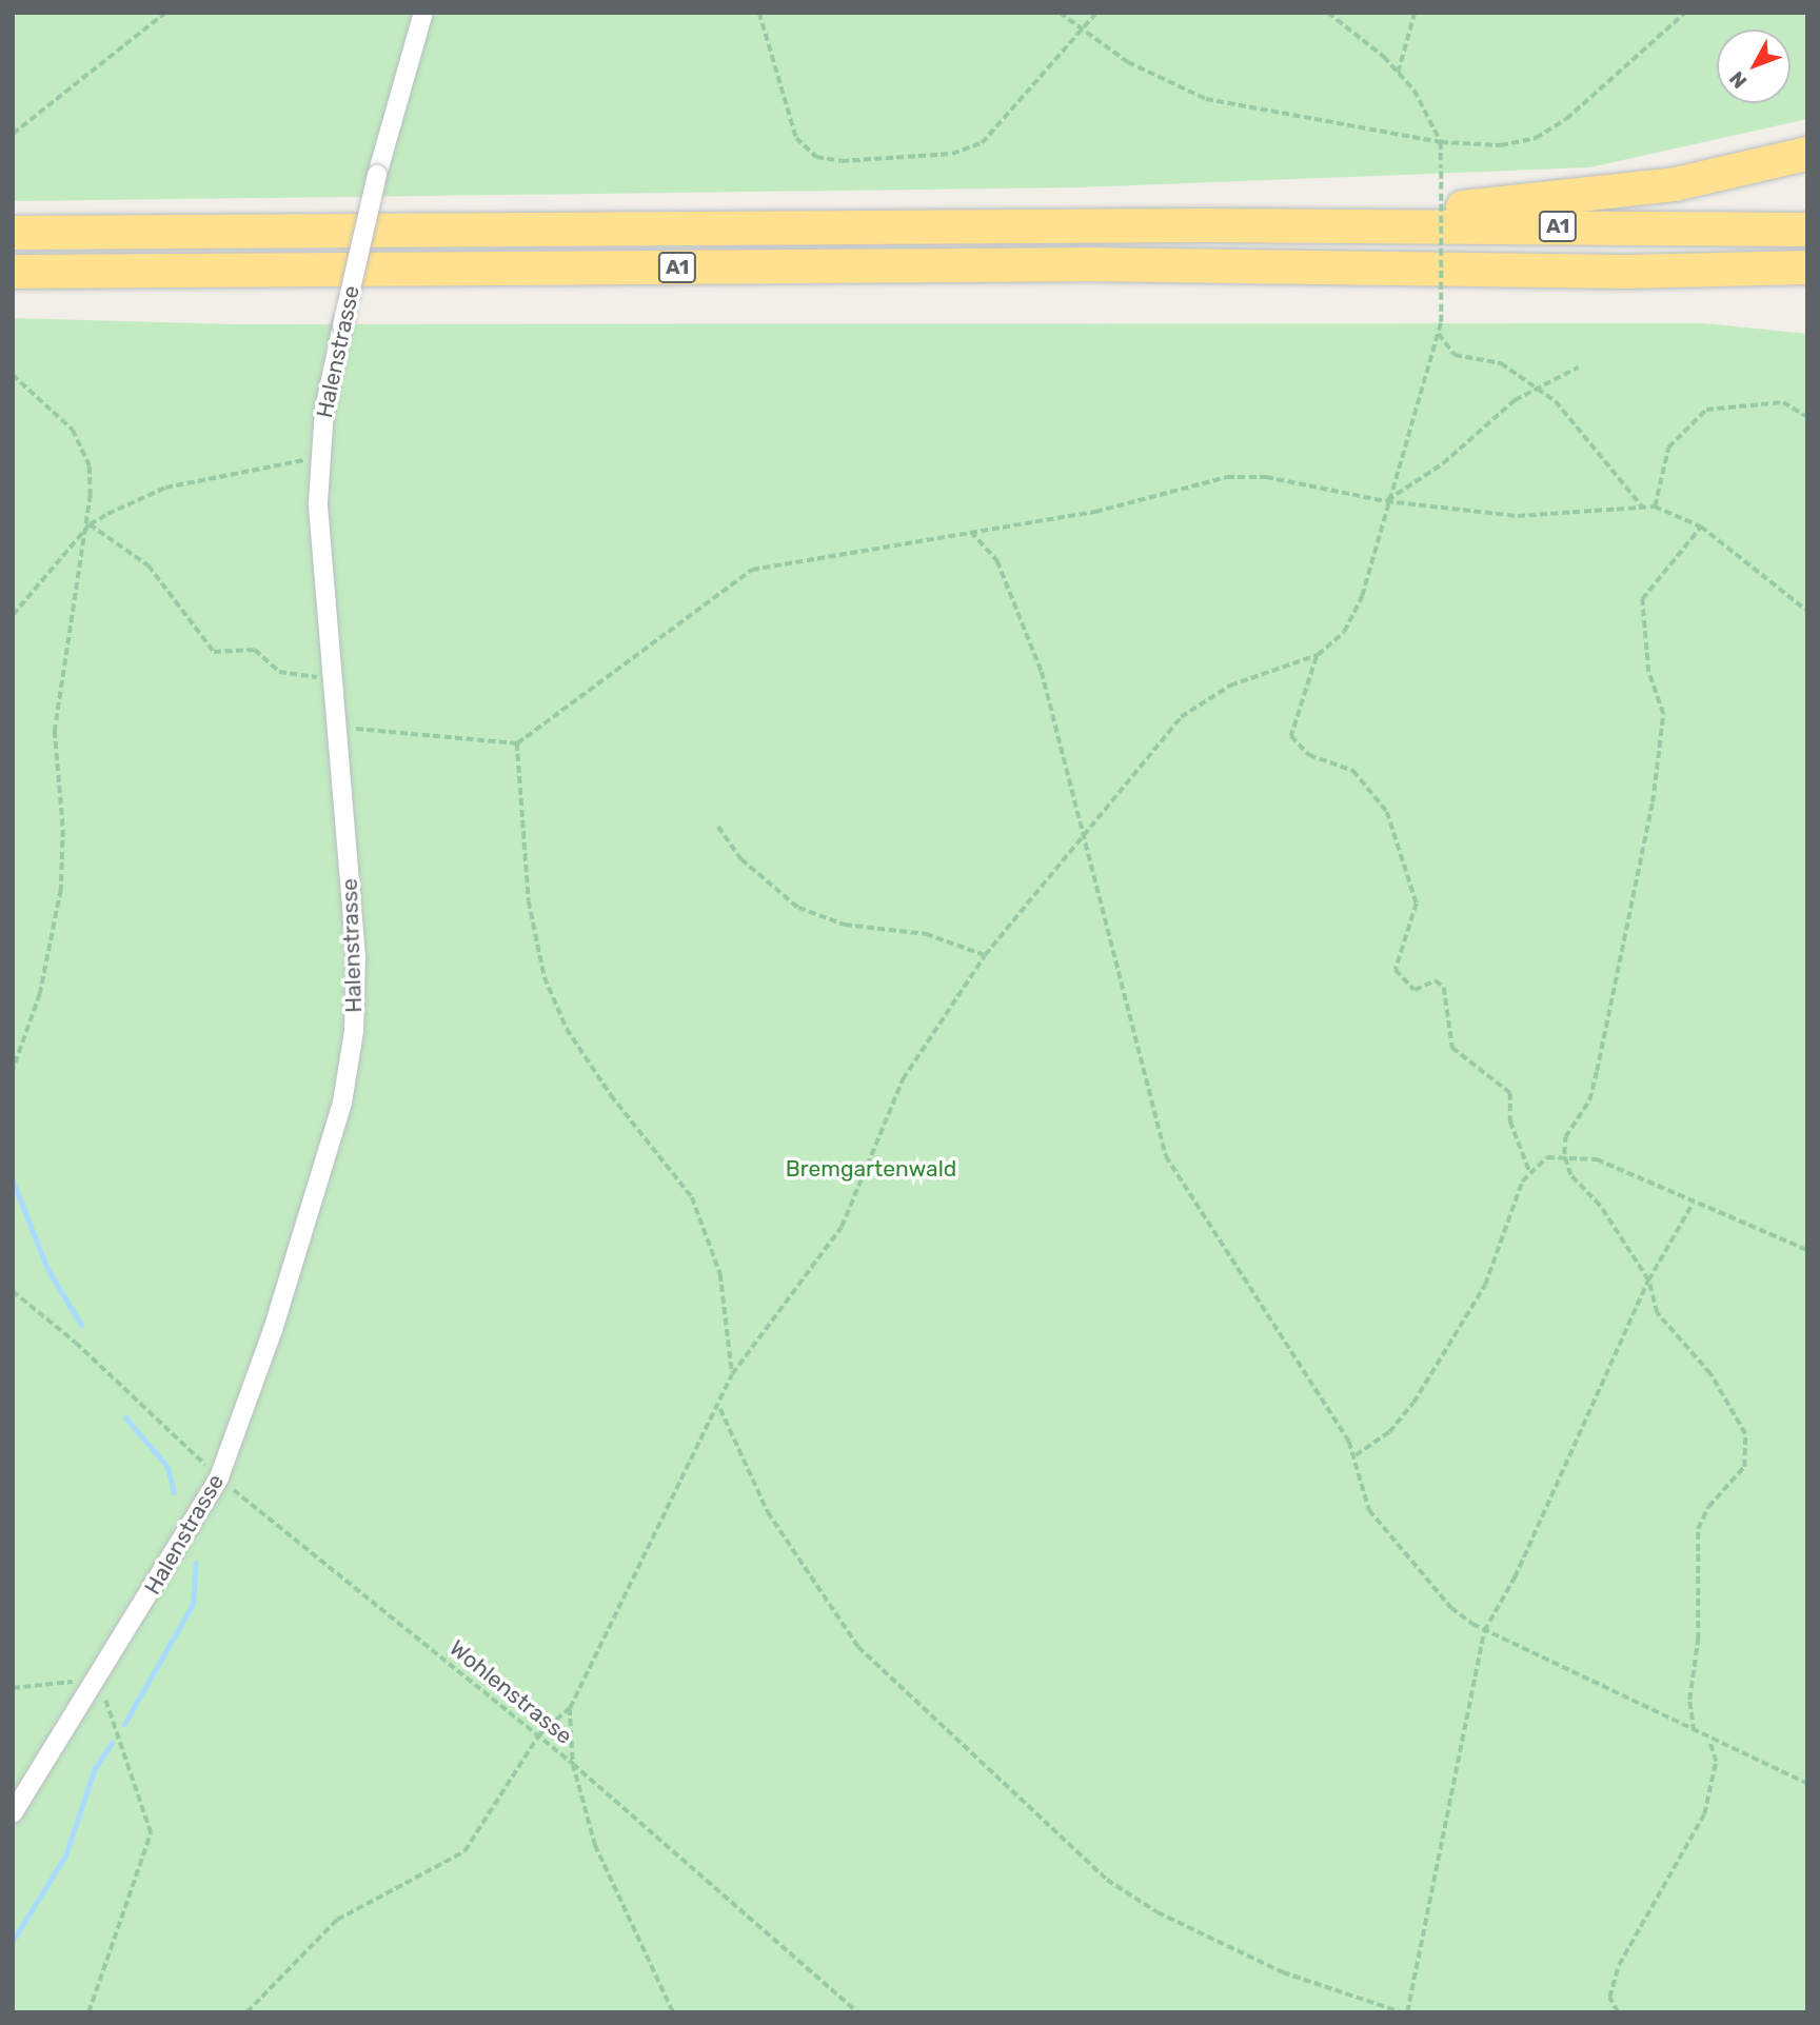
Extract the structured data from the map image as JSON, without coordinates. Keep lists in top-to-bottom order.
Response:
{
  "streets": {
    "highway": ["A1"],
    "street": ["Halenstrasse"],
    "path": ["Wohlenstrasse"]
  },
  "crossings": [
    ["Halenstrasse", "Wohlenstrasse"]
  ],
  "parks": ["Bremgartenwald"],
  "north": "bottom left"
}
